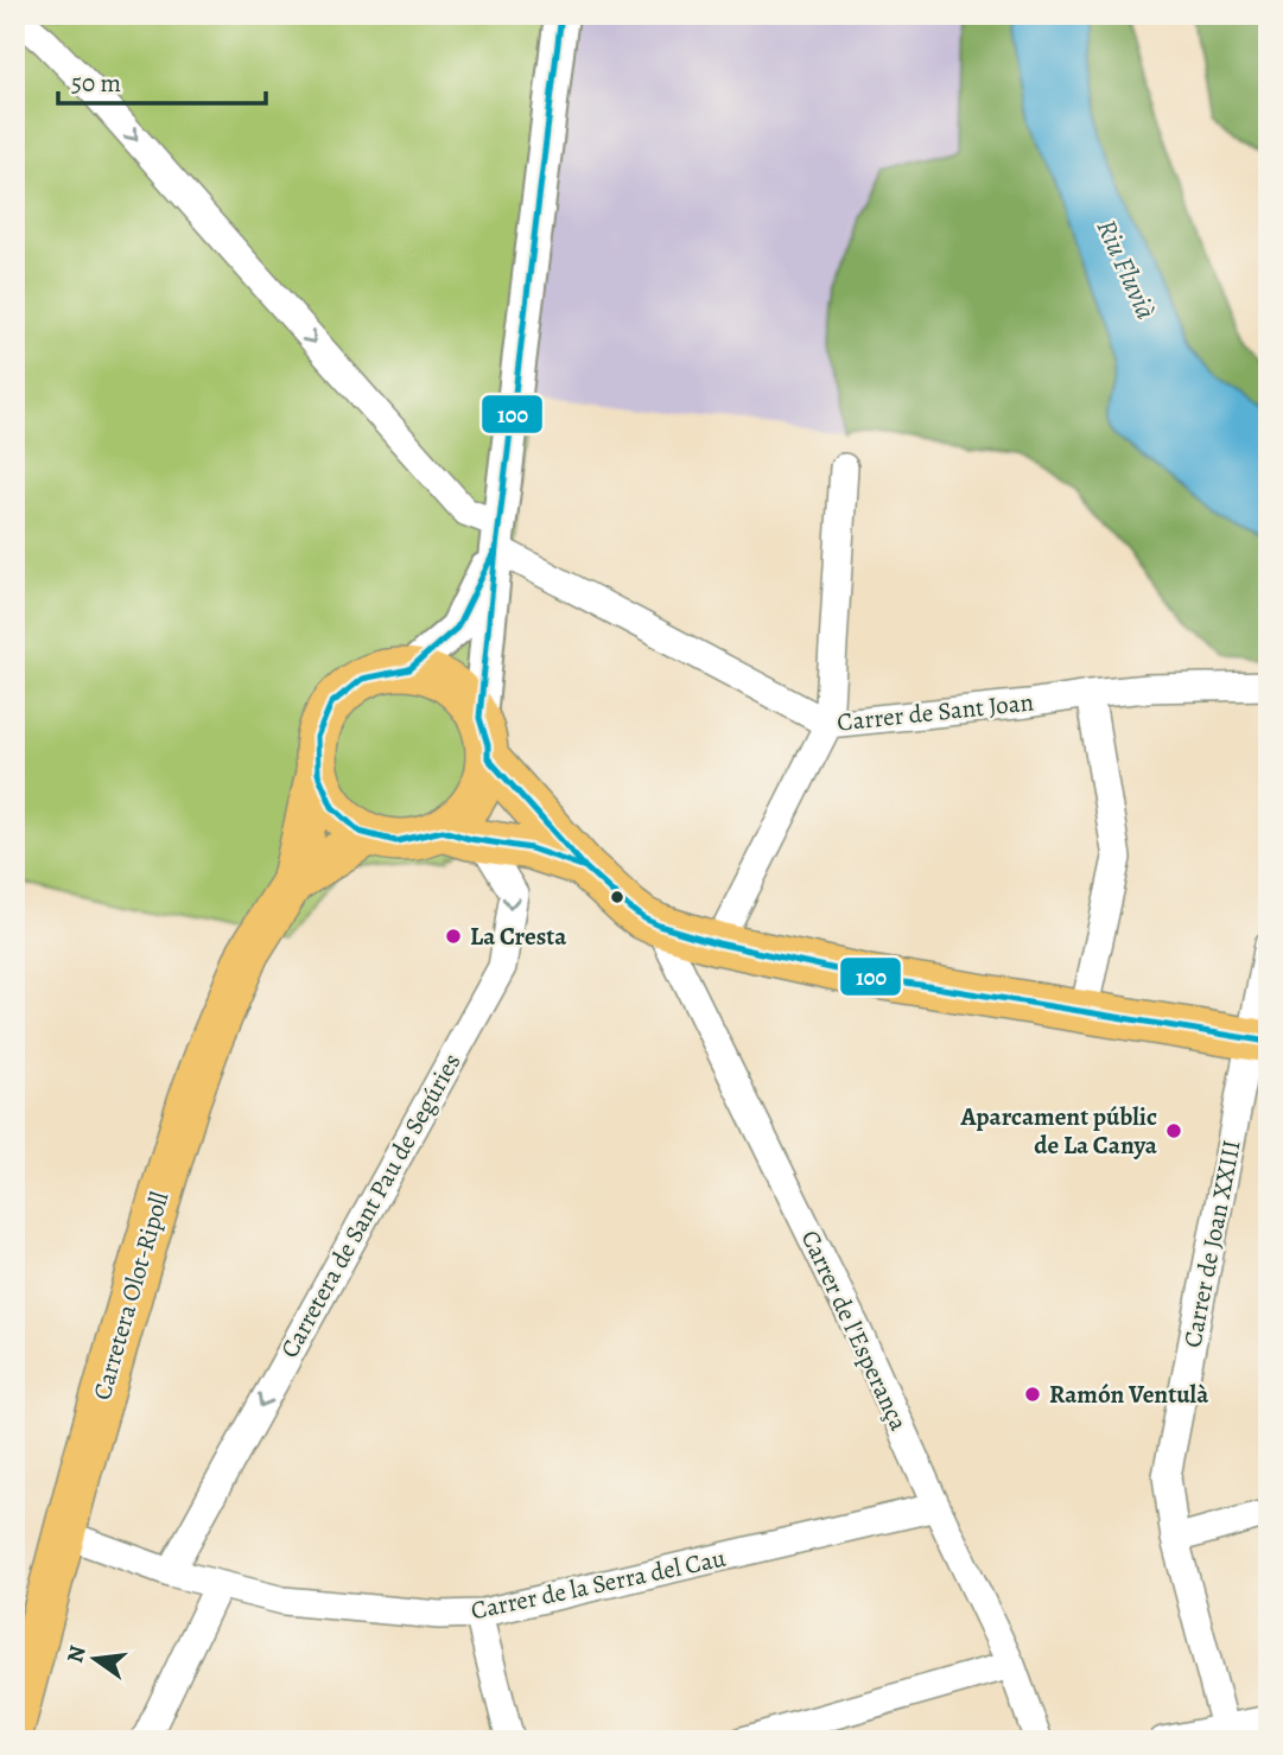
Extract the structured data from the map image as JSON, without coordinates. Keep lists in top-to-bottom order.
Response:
{
  "streets": {
    "main road": ["Carretera Olot-Ripoll"],
    "street": [
      "Carrer de Sant Joan",
      "Carretera de Sant Pau de Segúries",
      "Carrer de Joan XXIII",
      "Carrer de l'Esperança",
      "Carrer de la Serra del Cau"
    ]
  },
  "crossings": [
    ["Carretera de Sant Pau de Segúries", "Carretera Olot-Ripoll"],
    ["Carretera de Sant Pau de Segúries", "Carrer de la Serra del Cau"],
    ["Carretera Olot-Ripoll", "Carrer de la Serra del Cau"],
    ["Carrer de l'Esperança", "Carrer de la Serra del Cau"]
  ],
  "one_way": ["Carrer de Sant Joan", "Carretera de Sant Pau de Segúries"],
  "water": ["Riu Fluvià"],
  "places": ["La Cresta", "Aparcament públic de La Canya", "Ramón Ventulà"],
  "lines": ["transit line 100"],
  "scale_bar": "50 m",
  "north": "left"
}
